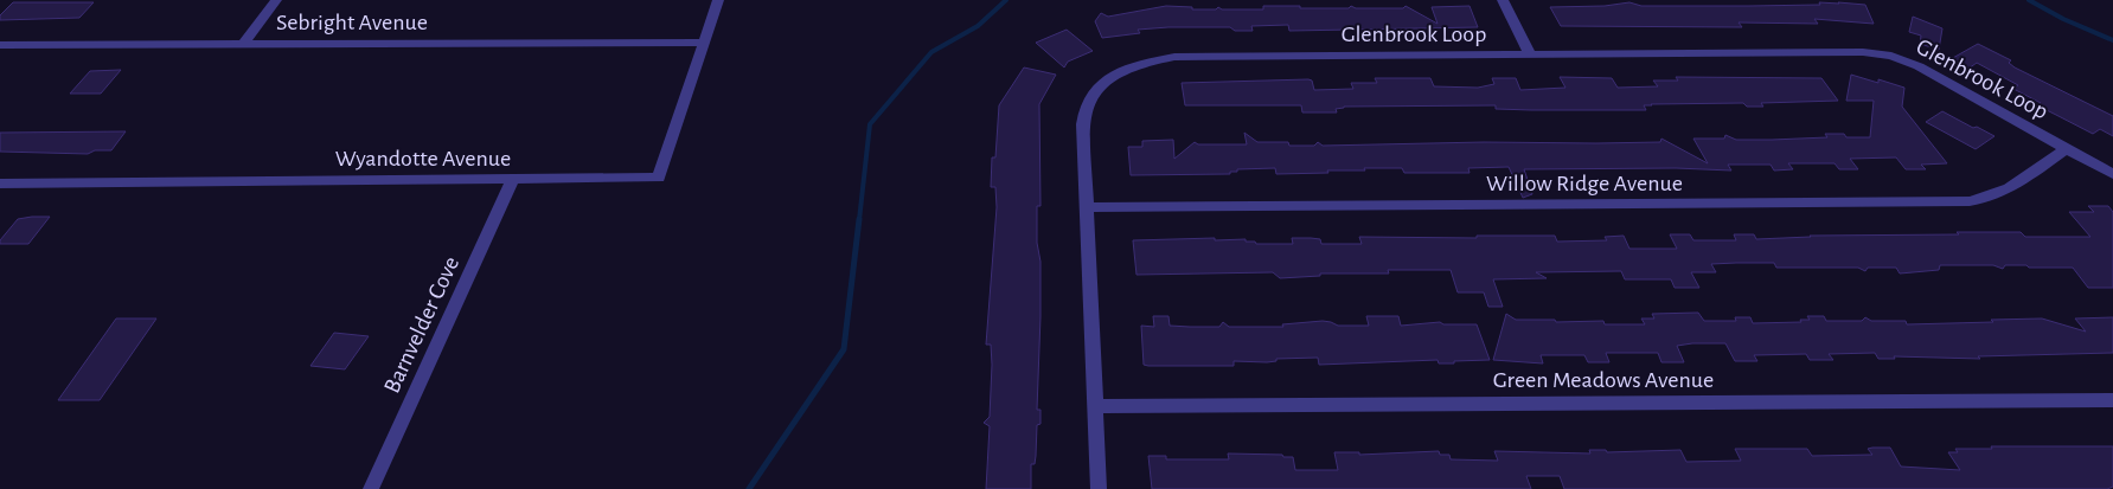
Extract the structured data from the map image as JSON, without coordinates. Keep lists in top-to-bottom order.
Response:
{
  "streets": {
    "street": [
      "Sebright Avenue",
      "Glenbrook Loop",
      "Wyandotte Avenue",
      "Willow Ridge Avenue",
      "Barnvelder Cove",
      "Green Meadows Avenue"
    ]
  },
  "crossings": [
    ["Sebright Avenue", "Wyandotte Avenue"],
    ["Glenbrook Loop", "Willow Ridge Avenue"],
    ["Glenbrook Loop", "Green Meadows Avenue"],
    ["Wyandotte Avenue", "Barnvelder Cove"]
  ]
}
